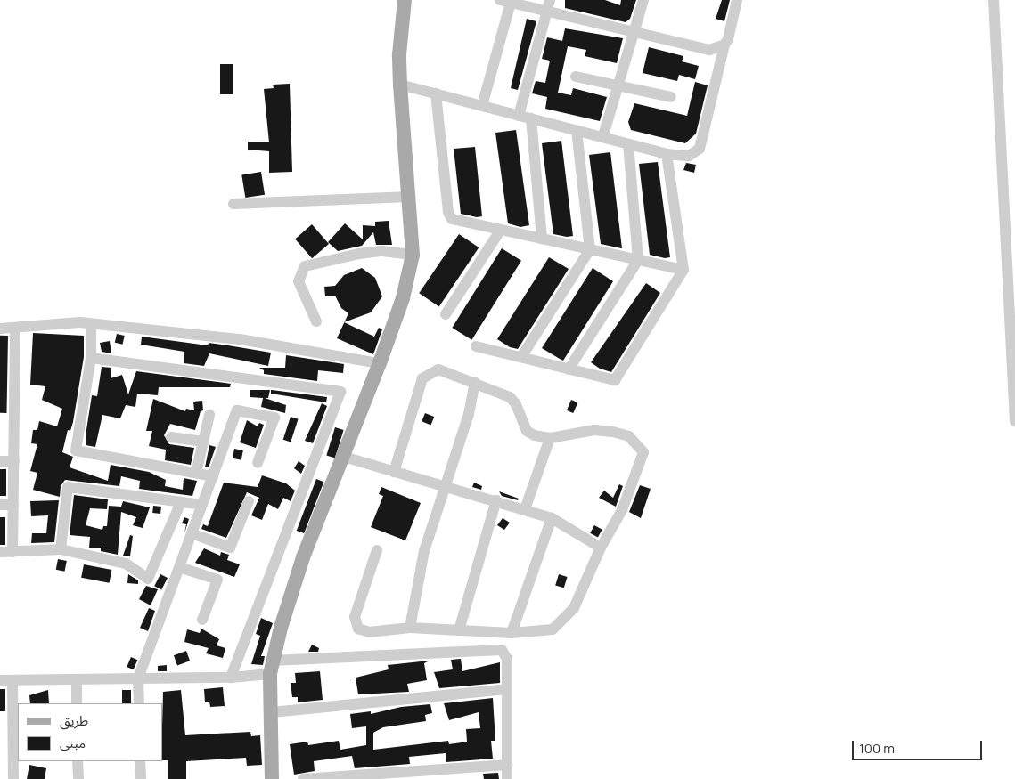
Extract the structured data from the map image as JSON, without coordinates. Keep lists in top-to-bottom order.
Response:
{
  "legend": ["طريق", "مبنى"],
  "scale_bar": "100 m"
}
